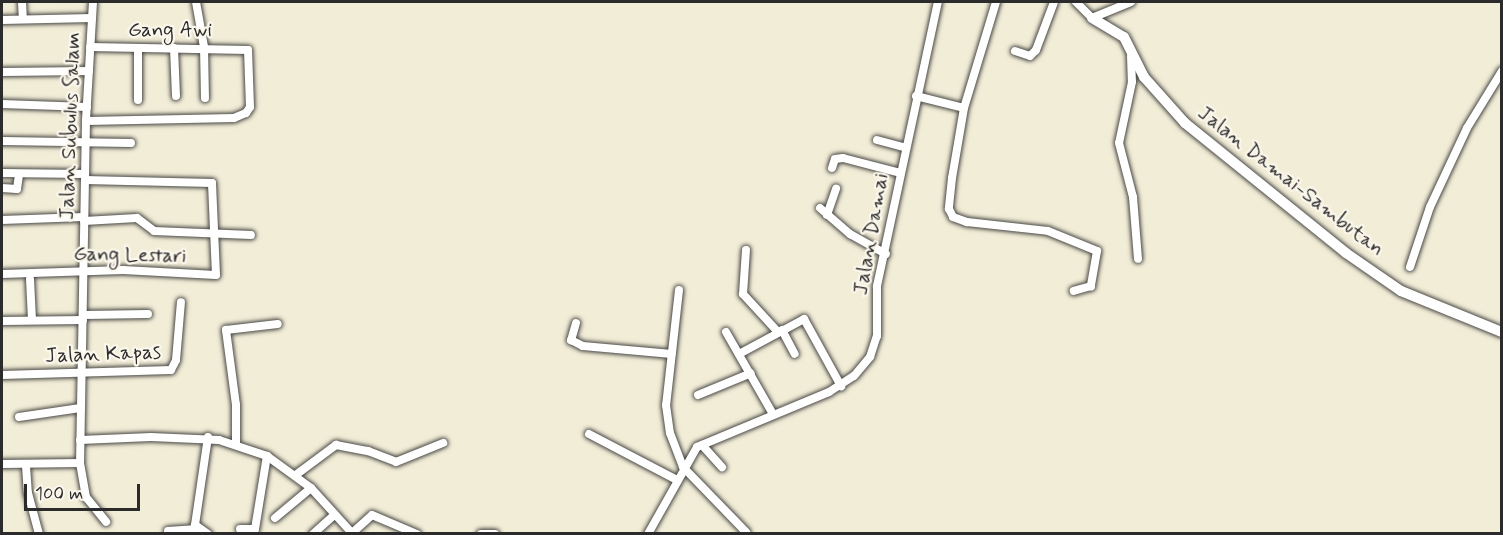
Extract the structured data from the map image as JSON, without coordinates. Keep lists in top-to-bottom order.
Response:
{
  "streets": {
    "street": [
      "Gang Awi",
      "Jalan Subulus Salam",
      "Jalan Damai-Sambutan",
      "Jalan Damai",
      "Gang Lestari",
      "Jalan Kapas"
    ]
  },
  "crossings": [
    ["Gang Awi", "Jalan Subulus Salam"],
    ["Jalan Subulus Salam", "Gang Lestari"],
    ["Jalan Subulus Salam", "Jalan Kapas"]
  ],
  "scale_bar": "100 m"
}
